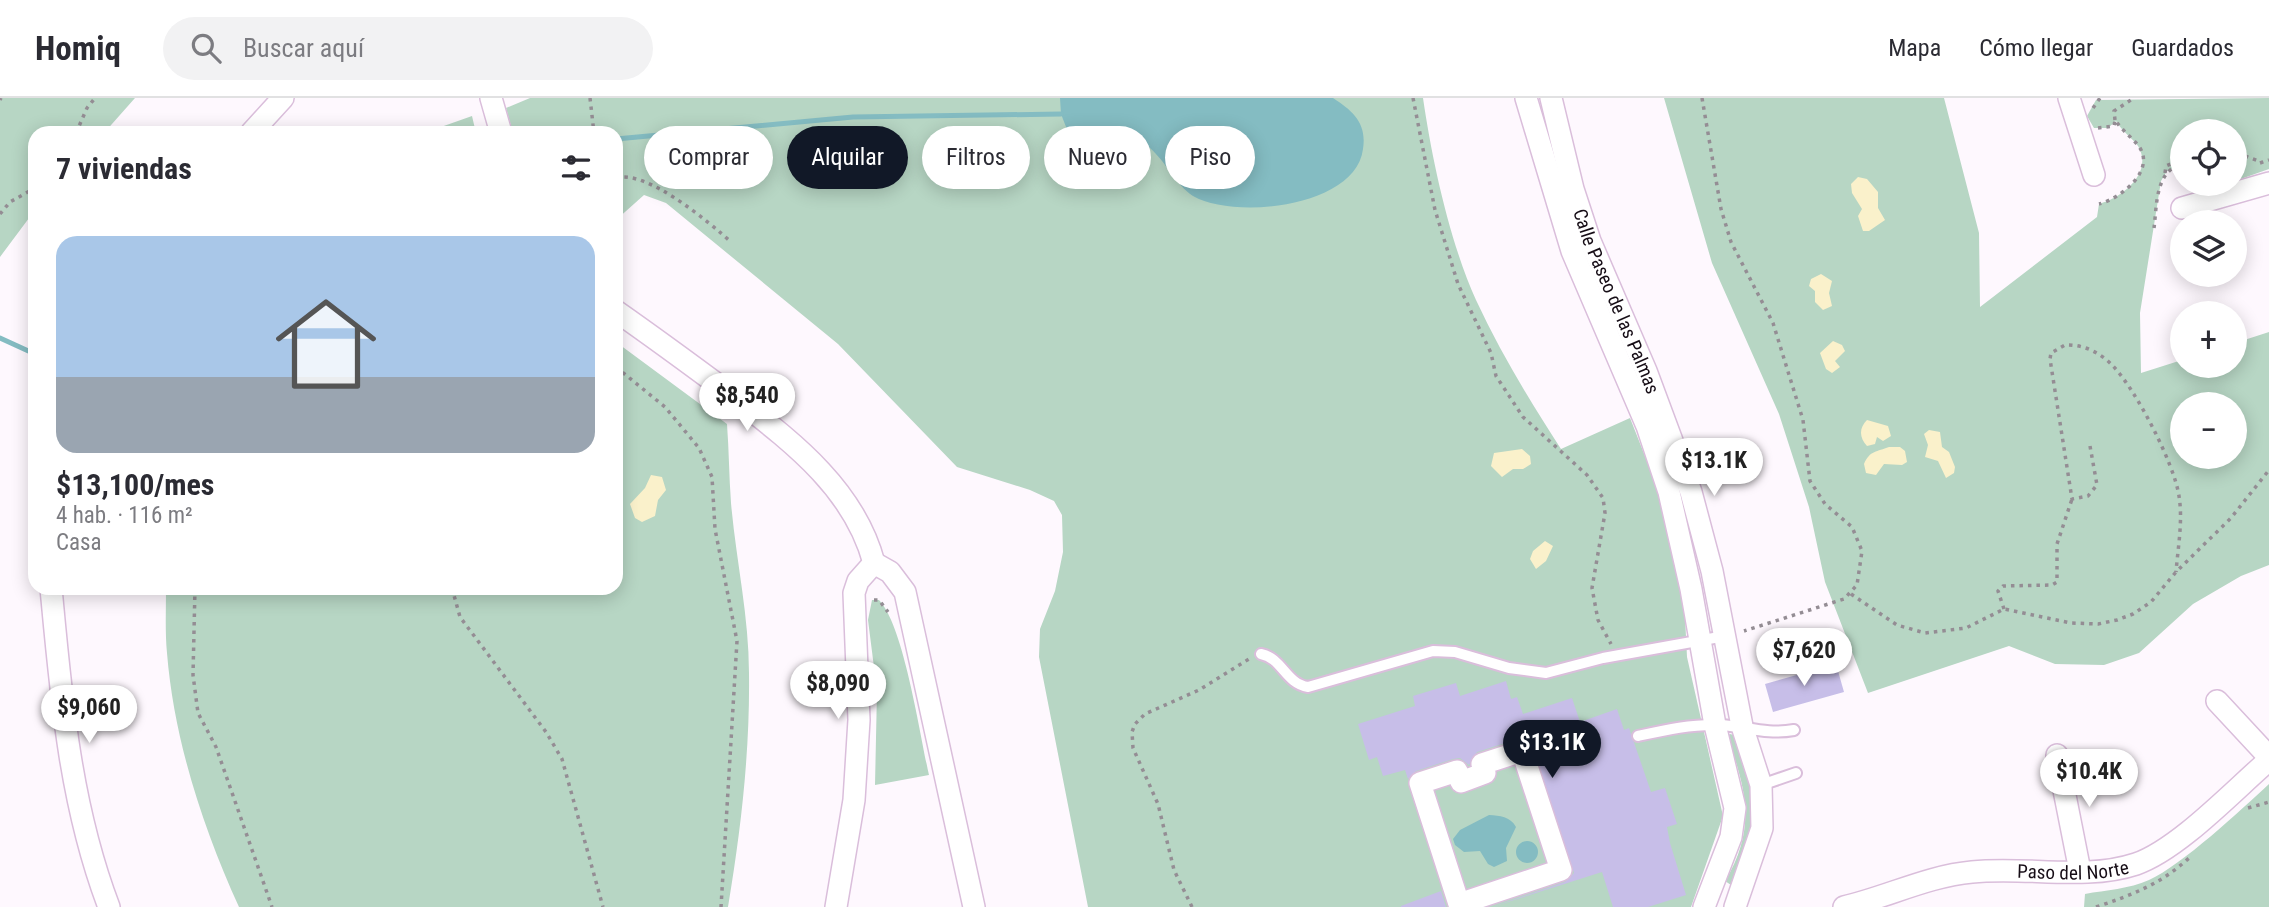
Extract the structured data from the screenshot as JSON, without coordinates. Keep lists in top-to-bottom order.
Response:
{
  "streets": {
    "street": ["Calle Paseo de las Palmas", "Paso del Norte"]
  },
  "page": {
    "header": "Homiq",
    "search": "Buscar aquí",
    "nav": ["Mapa", "Cómo llegar", "Guardados"],
    "map_buttons": ["+", "−"],
    "chip": [
      "Comprar",
      "Alquilar",
      "Filtros",
      "Nuevo",
      "Piso"
    ],
    "heading": "7 viviendas",
    "list": [
      {
        "name": "$13,100/mes",
        "note": "4 hab. · 116 m² · Casa"
      }
    ],
    "price": [
      "$8,540",
      "$13.1K",
      "$7,620",
      "$8,090",
      "$9,060",
      "$13.1K",
      "$10.4K"
    ]
  }
}
